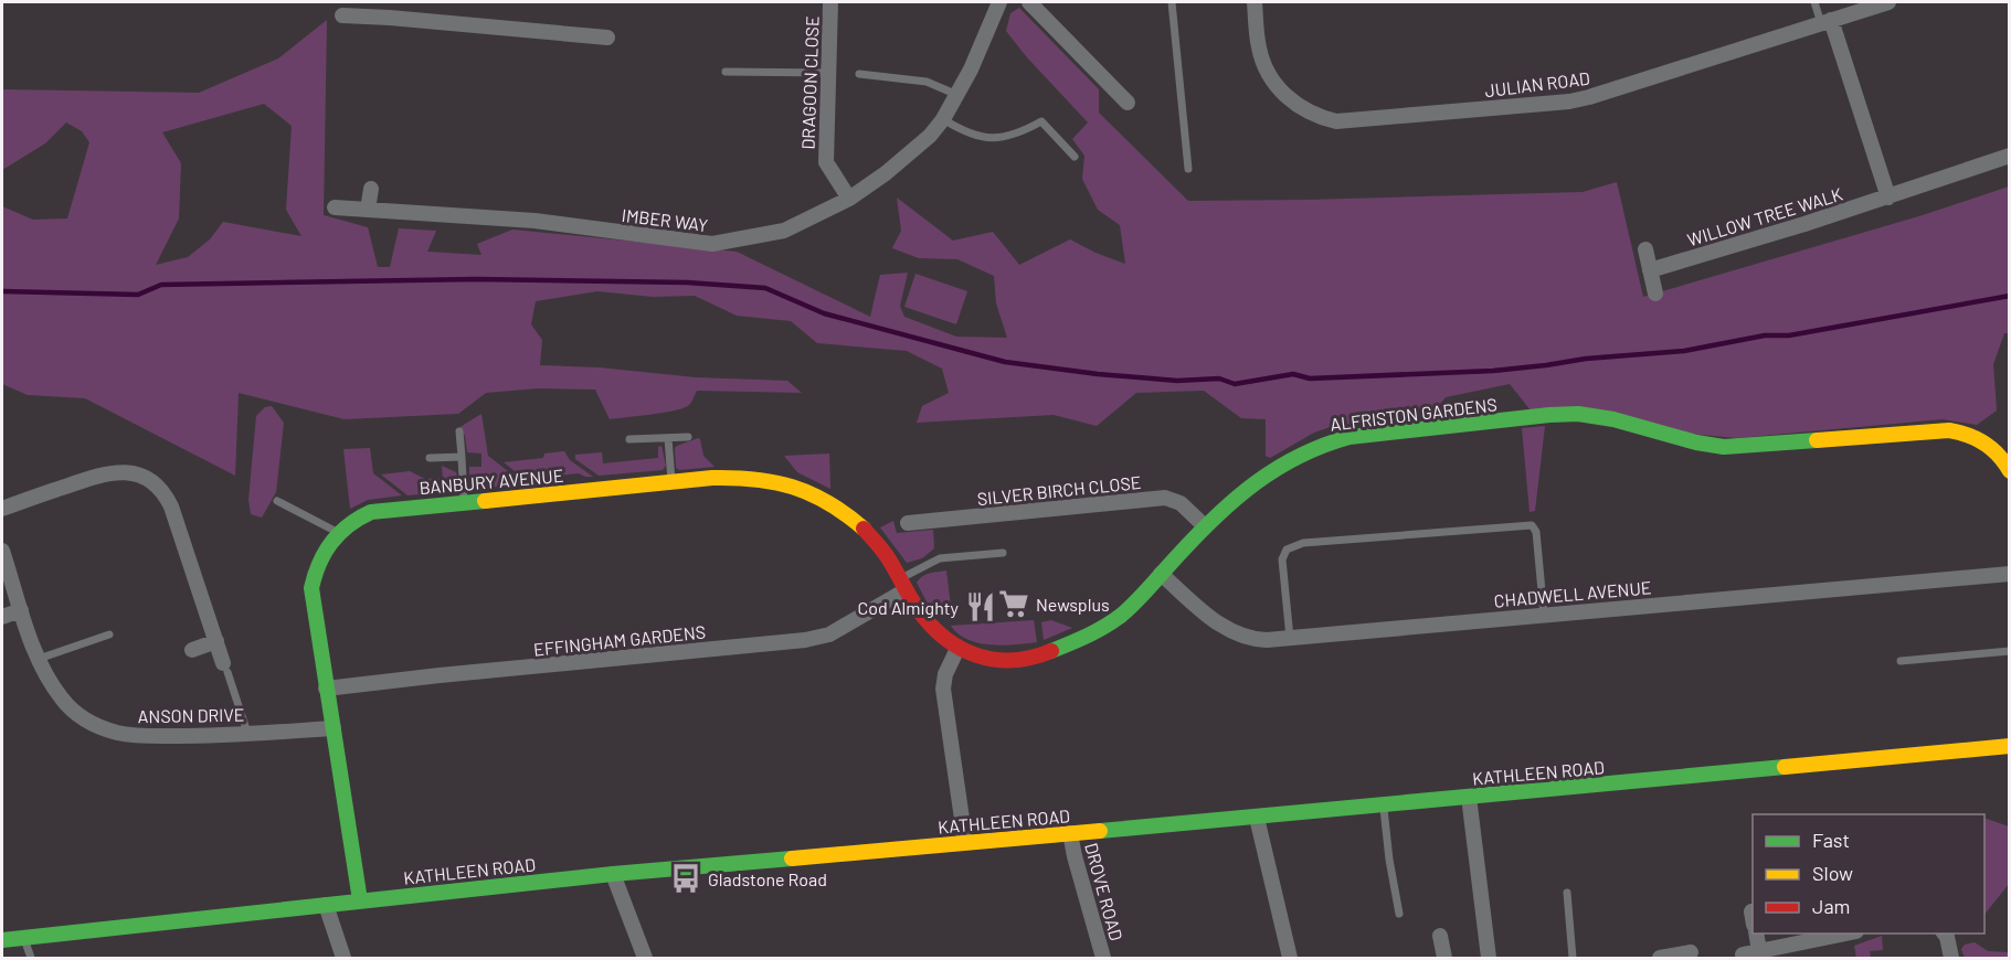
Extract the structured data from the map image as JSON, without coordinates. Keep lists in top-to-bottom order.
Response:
{
  "streets": {
    "street": [
      "DRAGOON CLOSE",
      "JULIAN ROAD",
      "WILLOW TREE WALK",
      "IMBER WAY",
      "ALFRISTON GARDENS",
      "BANBURY AVENUE",
      "SILVER BIRCH CLOSE",
      "CHADWELL AVENUE",
      "EFFINGHAM GARDENS",
      "ANSON DRIVE",
      "KATHLEEN ROAD",
      "DROVE ROAD"
    ]
  },
  "crossings": [
    ["DRAGOON CLOSE", "IMBER WAY"],
    ["ALFRISTON GARDENS", "BANBURY AVENUE"],
    ["ALFRISTON GARDENS", "SILVER BIRCH CLOSE"],
    ["ALFRISTON GARDENS", "CHADWELL AVENUE"],
    ["BANBURY AVENUE", "EFFINGHAM GARDENS"],
    ["BANBURY AVENUE", "ANSON DRIVE"],
    ["BANBURY AVENUE", "KATHLEEN ROAD"],
    ["KATHLEEN ROAD", "DROVE ROAD"]
  ],
  "places": {
    "supermarket": ["Newsplus"],
    "restaurant": ["Cod Almighty"],
    "bus stop": ["Gladstone Road"]
  },
  "legend": ["Fast", "Slow", "Jam"]
}
